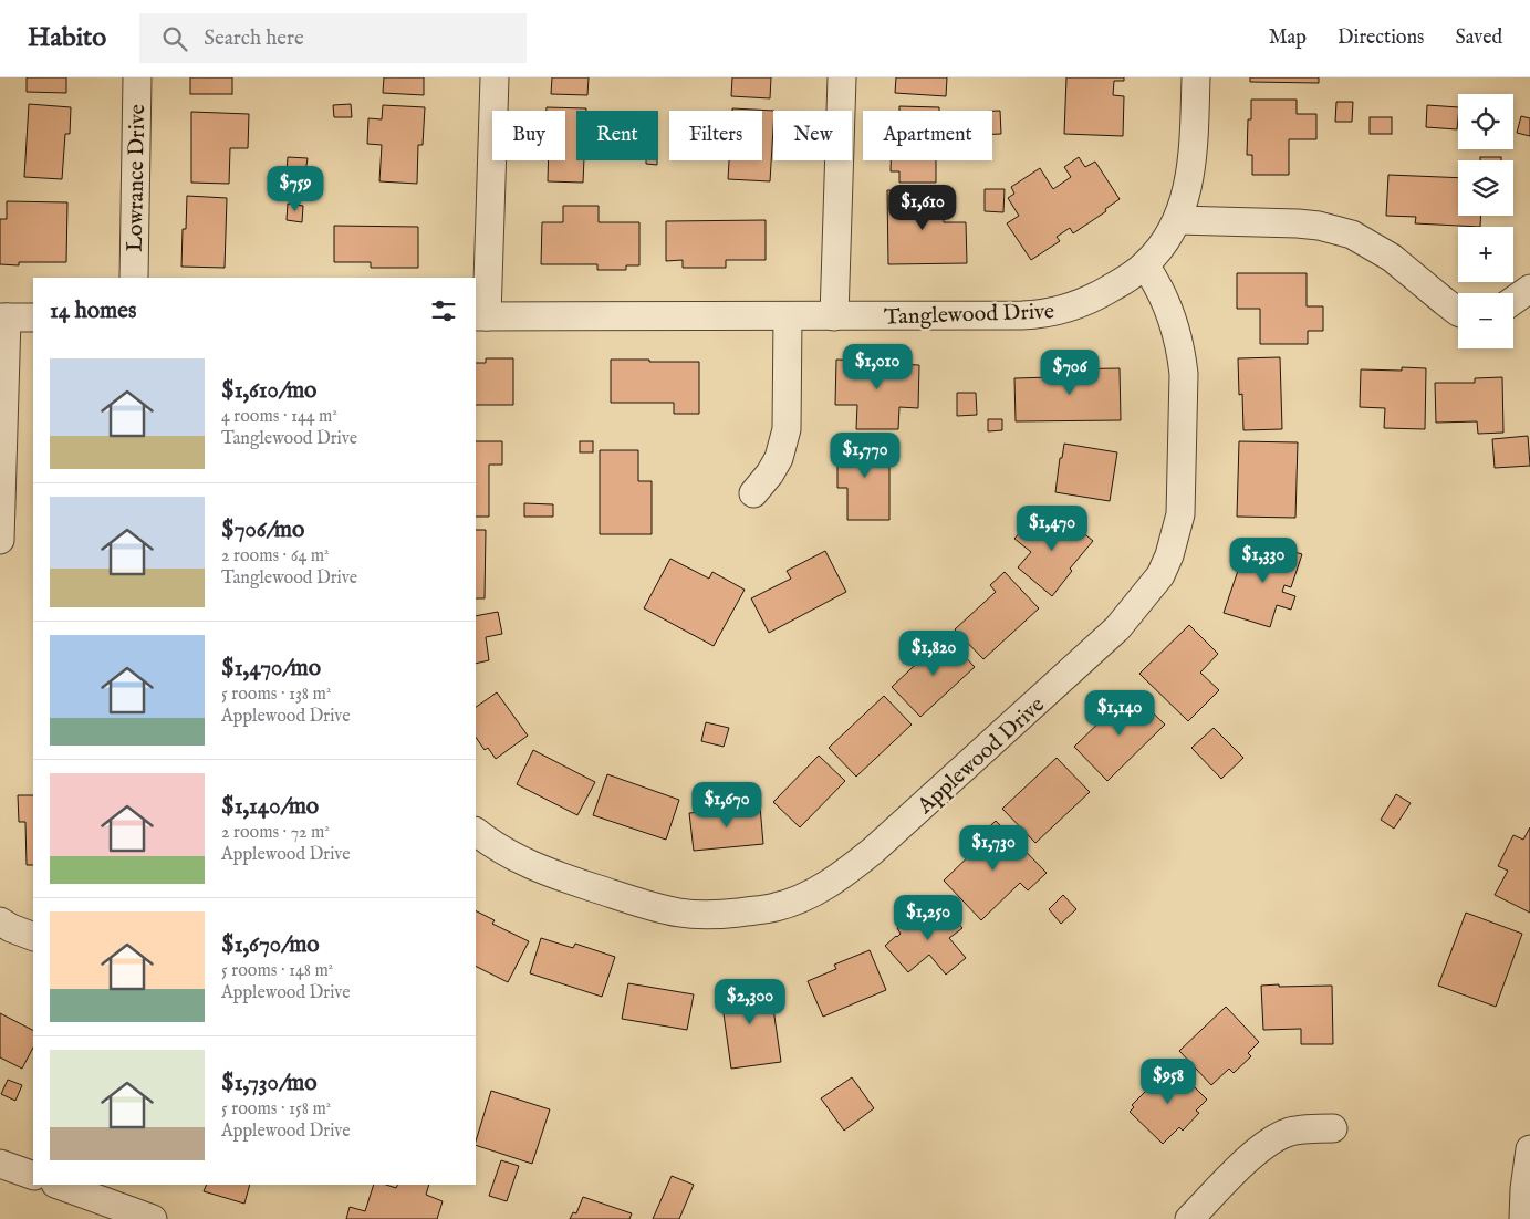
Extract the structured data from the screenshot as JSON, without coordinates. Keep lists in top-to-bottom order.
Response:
{
  "streets": {
    "street": ["Lowrance Drive", "Tanglewood Drive", "Applewood Drive"]
  },
  "crossings": [
    ["Tanglewood Drive", "Applewood Drive"]
  ],
  "page": {
    "header": "Habito",
    "search": "Search here",
    "nav": ["Map", "Directions", "Saved"],
    "map_buttons": ["+", "−"],
    "chip": [
      "Buy",
      "Rent",
      "Filters",
      "New",
      "Apartment"
    ],
    "price": [
      "$759",
      "$1,610",
      "$1,010",
      "$706",
      "$1,770",
      "$1,470",
      "$1,330",
      "$1,820",
      "$1,140",
      "$1,670",
      "$1,730",
      "$1,250",
      "$2,300",
      "$958"
    ],
    "heading": "14 homes",
    "list": [
      {
        "name": "$1,610/mo",
        "note": "4 rooms · 144 m² · Tanglewood Drive"
      },
      {
        "name": "$706/mo",
        "note": "2 rooms · 64 m² · Tanglewood Drive"
      },
      {
        "name": "$1,470/mo",
        "note": "5 rooms · 138 m² · Applewood Drive"
      },
      {
        "name": "$1,140/mo",
        "note": "2 rooms · 72 m² · Applewood Drive"
      },
      {
        "name": "$1,670/mo",
        "note": "5 rooms · 148 m² · Applewood Drive"
      },
      {
        "name": "$1,730/mo",
        "note": "5 rooms · 158 m² · Applewood Drive"
      }
    ]
  }
}
